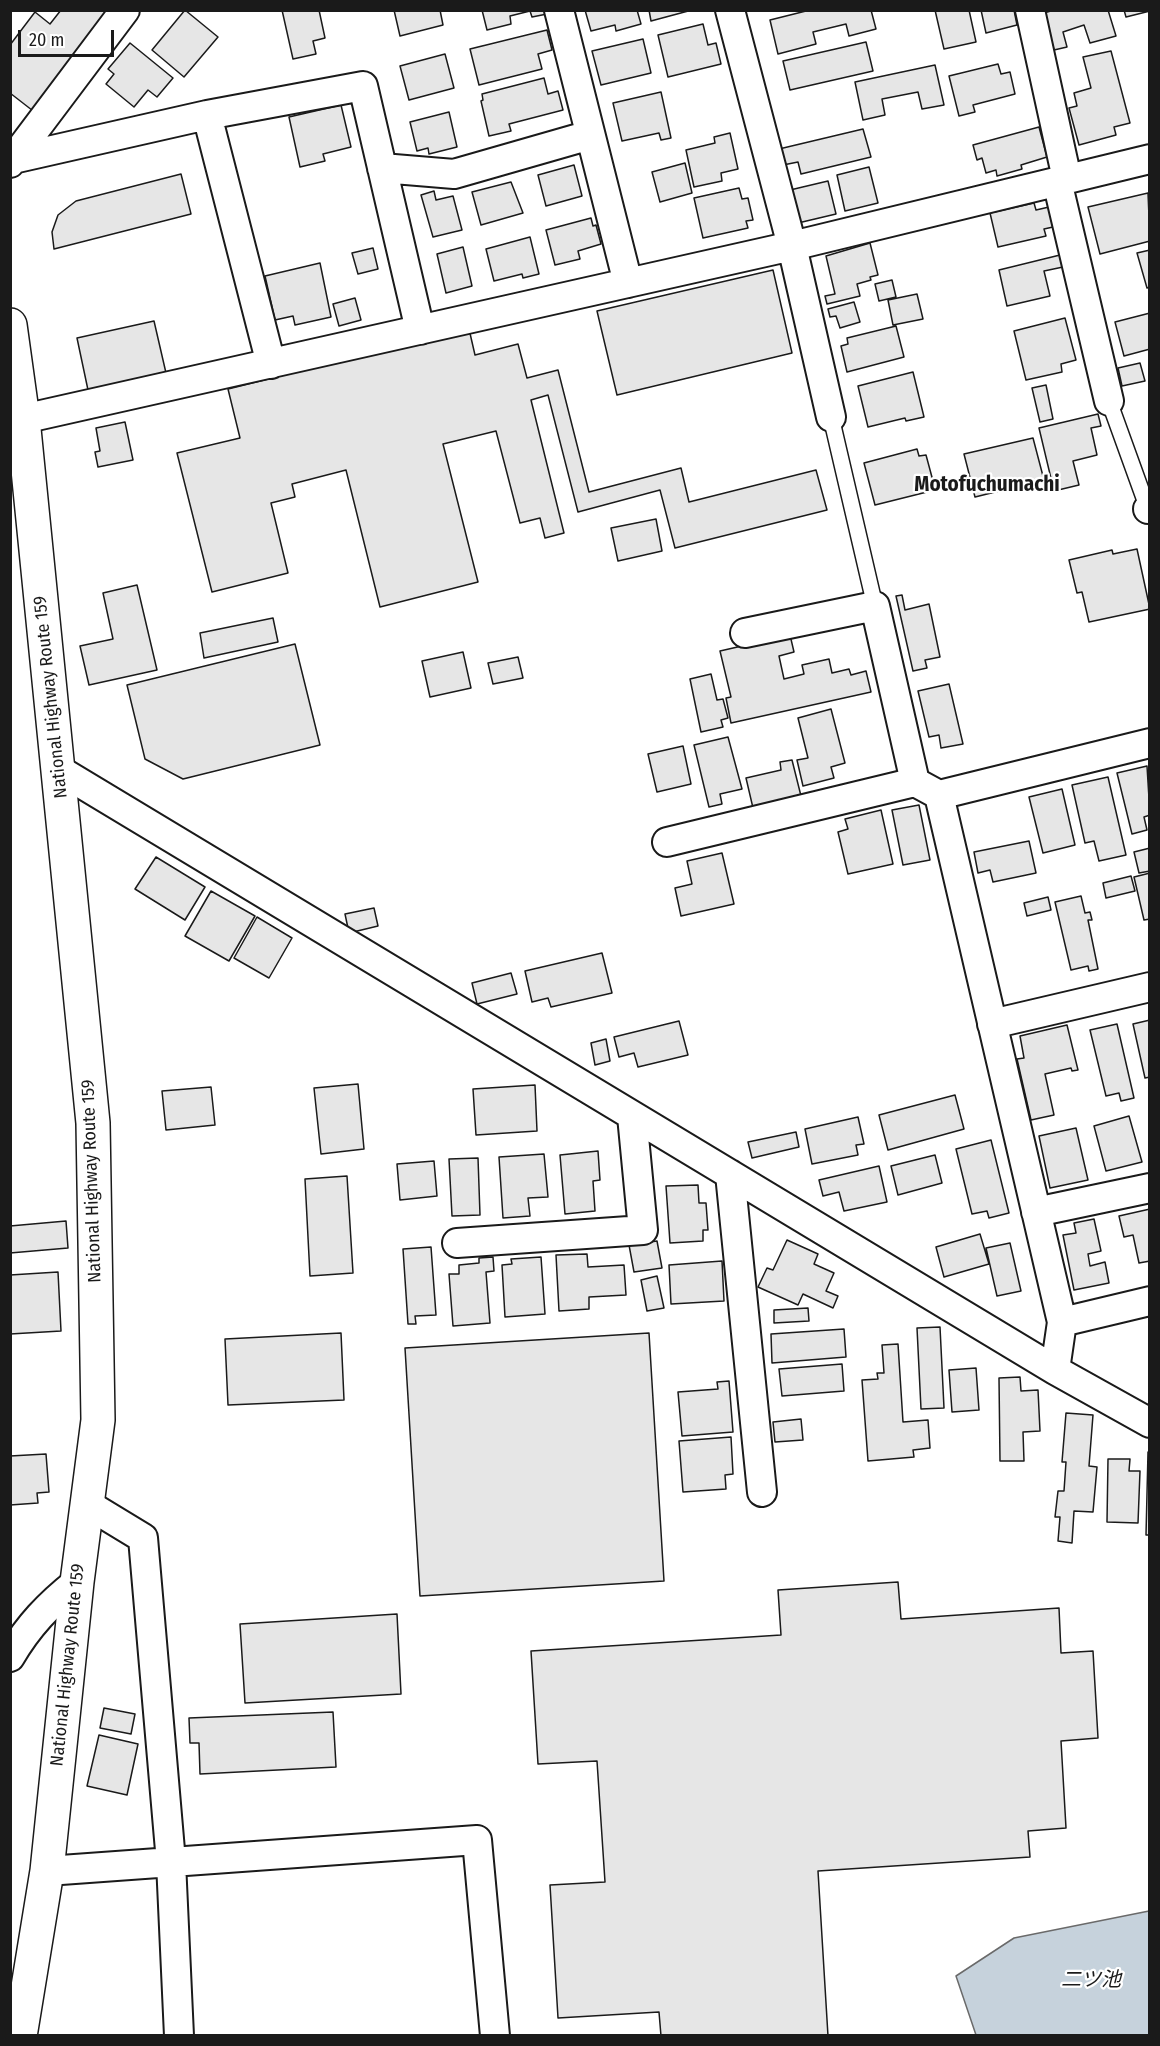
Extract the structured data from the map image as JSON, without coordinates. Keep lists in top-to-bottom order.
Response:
{
  "streets": {
    "highway": ["National Highway Route 159"]
  },
  "districts": ["Motofuchumachi"],
  "water": ["二ツ池"],
  "scale_bar": "20 m"
}
